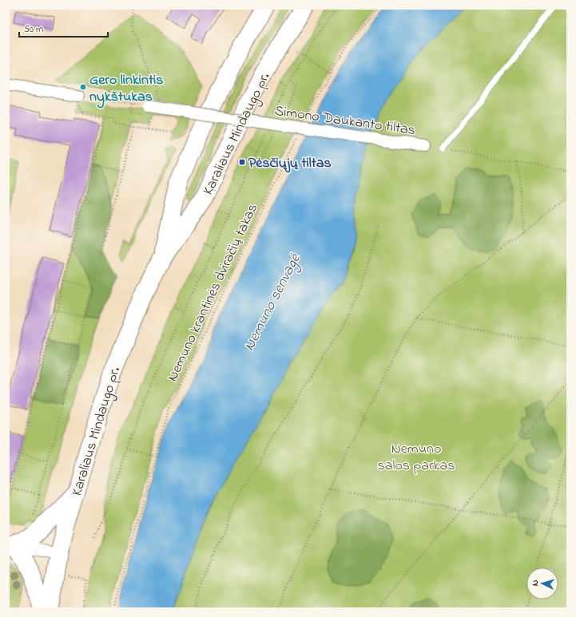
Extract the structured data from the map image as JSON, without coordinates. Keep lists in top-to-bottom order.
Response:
{
  "streets": {
    "main road": ["Karaliaus Mindaugo pr."],
    "street": ["Simono Daukanto tiltas"],
    "path": ["Nemuno krantinės dviračių takas"]
  },
  "water": ["Nemuno senvagė"],
  "parks": ["Nemuno salos parkas"],
  "places": {
    "other": ["Gero linkintis nykštukas"],
    "transit": ["Pėsčiųjų tiltas"]
  },
  "scale_bar": "50 m",
  "north": "left"
}
